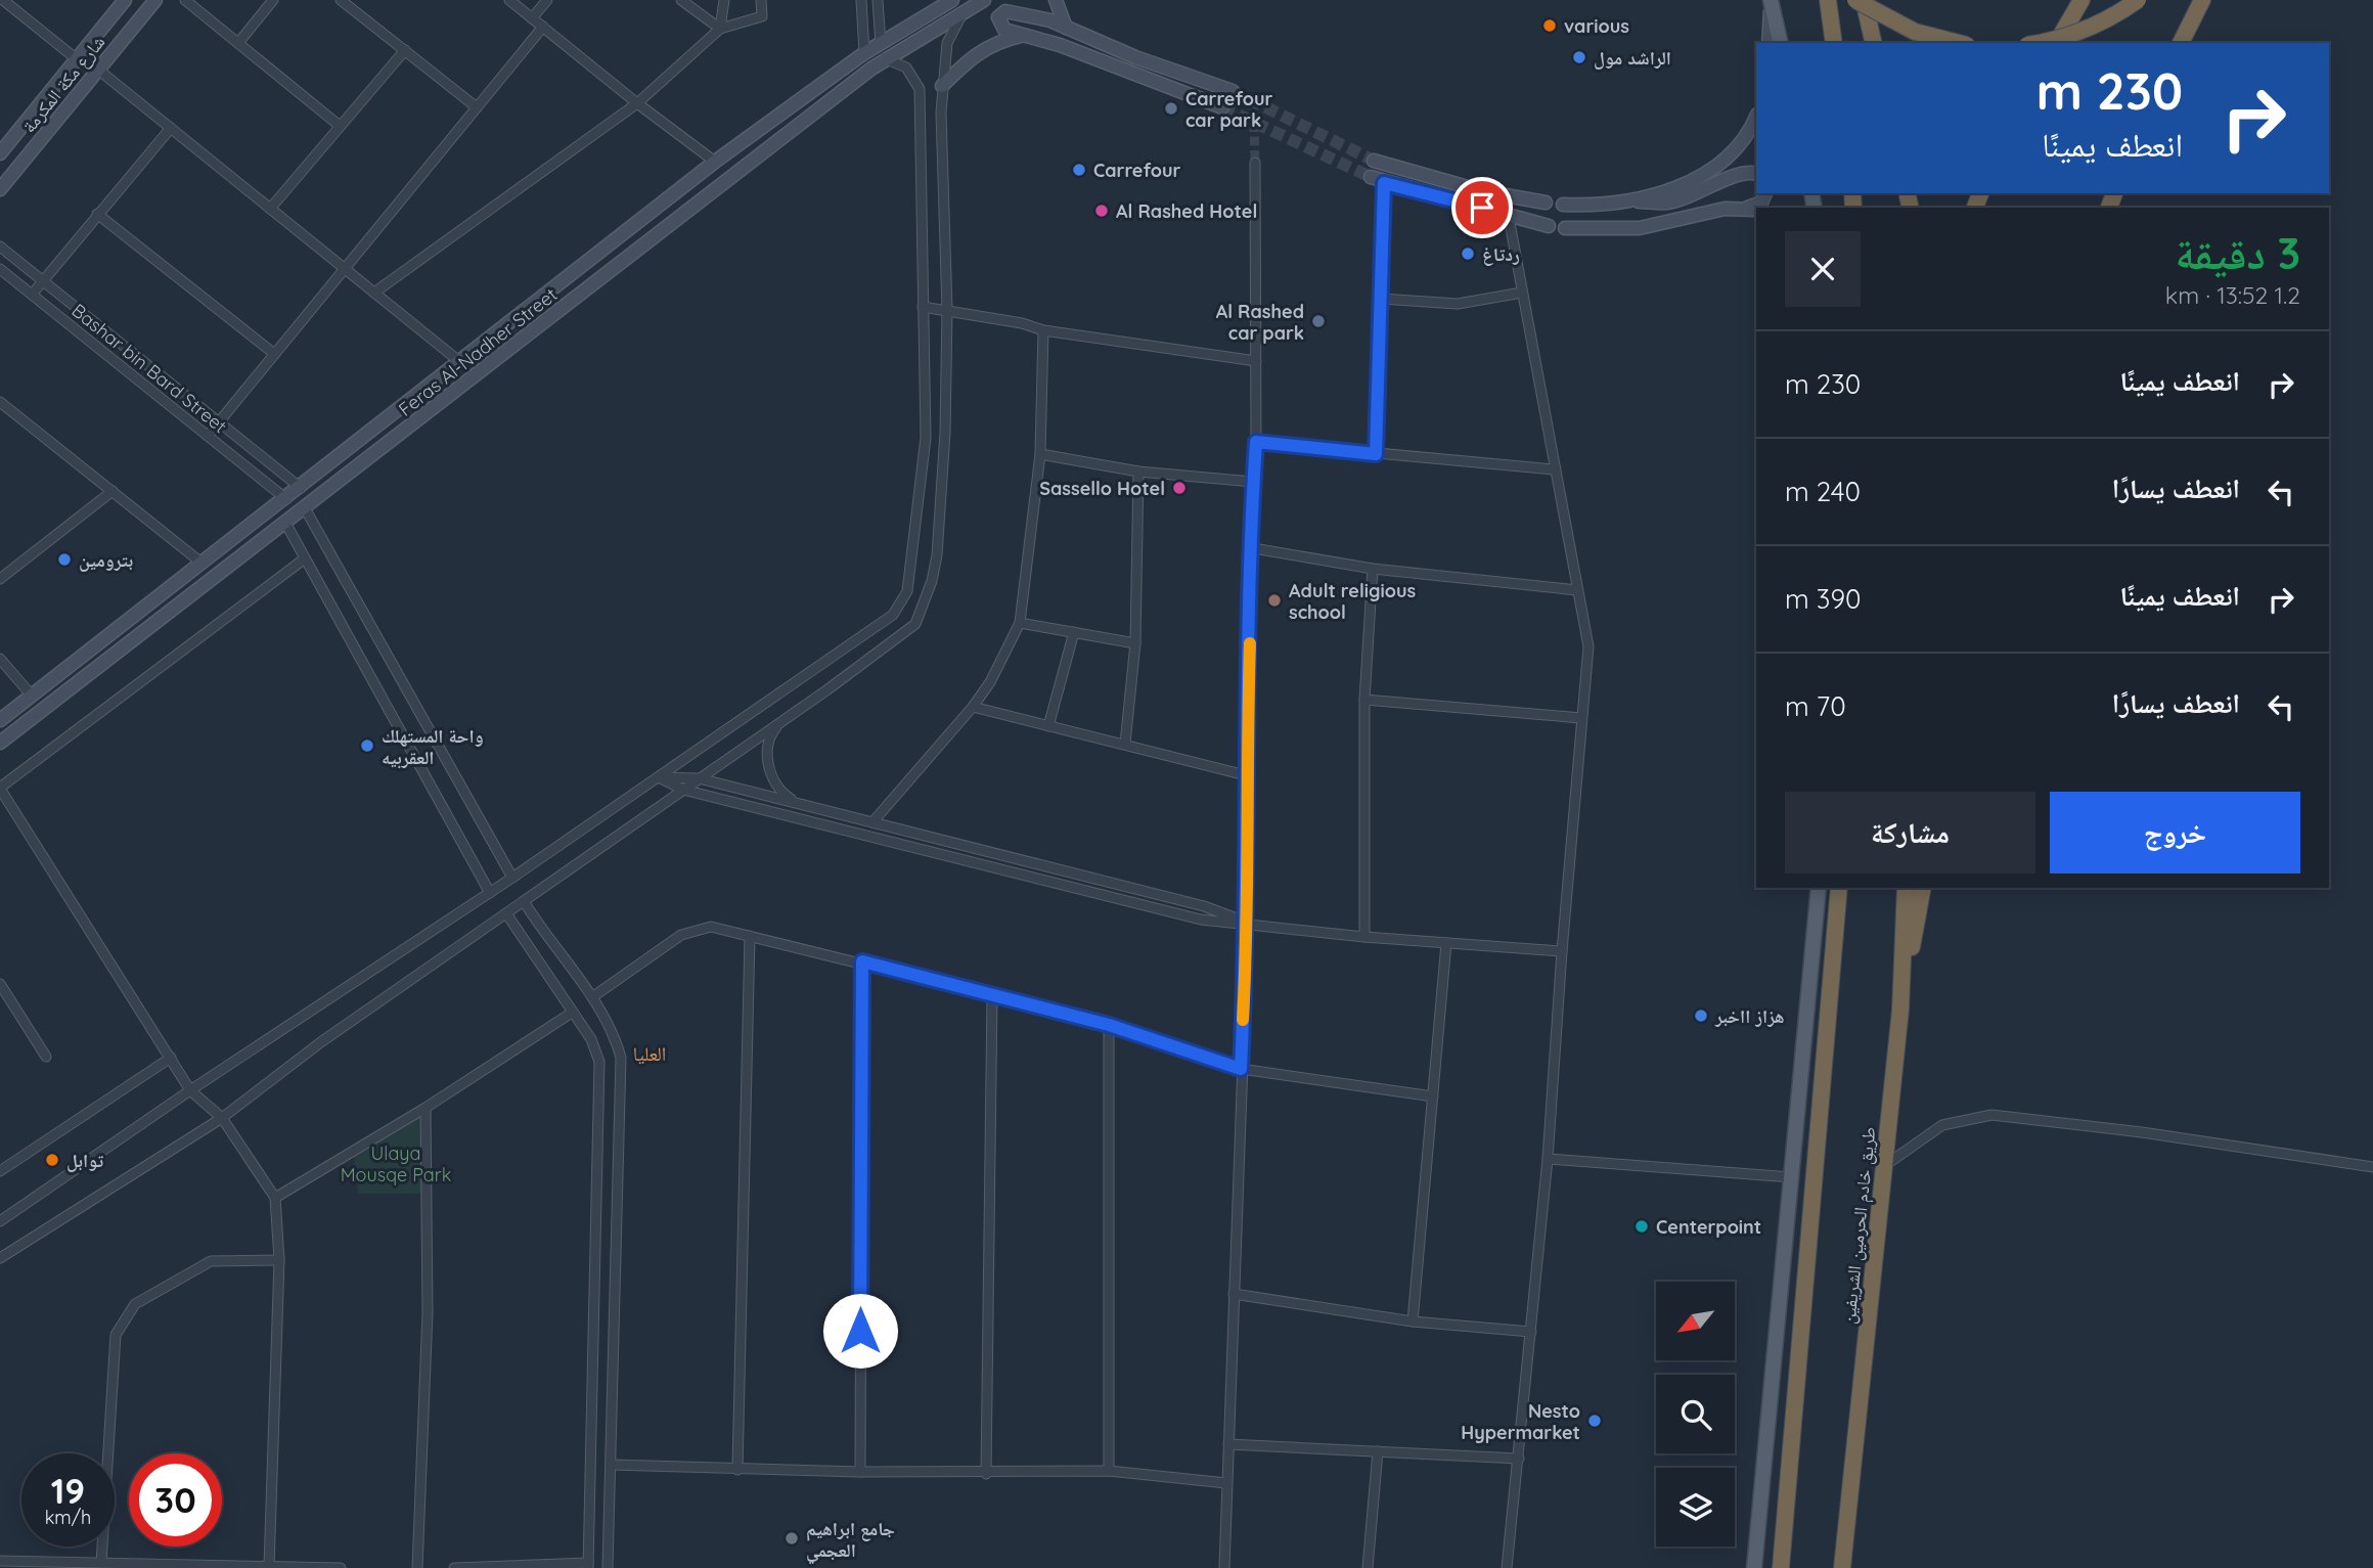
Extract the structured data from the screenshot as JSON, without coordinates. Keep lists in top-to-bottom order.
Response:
{
  "streets": {
    "highway": ["طريق خادم الحرمين الشريفين"],
    "street": ["شارع مكة المكرمة", "Feras Al-Nadher Street", "Bashar bin Bard Street"]
  },
  "crossings": [
    ["Feras Al-Nadher Street", "Bashar bin Bard Street"]
  ],
  "districts": ["العليا"],
  "parks": ["Ulaya Mousqe Park"],
  "places": [
    "various",
    "الراشد مول",
    "Carrefour car park",
    "Carrefour",
    "Al Rashed Hotel",
    "ردتاغ",
    "Al Rashed car park",
    "Sassello Hotel",
    "بترومين",
    "Adult religious school",
    "واحة المستهلك العقربيه",
    "هزاز ااخبر",
    "توابل",
    "Centerpoint",
    "Nesto Hypermarket",
    "جامع ابراهيم العجمي"
  ],
  "north": "bottom left",
  "page": {
    "turn": ["230 m", "انعطف يمينًا"],
    "heading": ["3 دقيقة", "1.2 km · 13:52"],
    "list": [
      {
        "name": "انعطف يمينًا",
        "value": "230 m"
      },
      {
        "name": "انعطف يسارًا",
        "value": "240 m"
      },
      {
        "name": "انعطف يمينًا",
        "value": "390 m"
      },
      {
        "name": "انعطف يسارًا",
        "value": "70 m"
      }
    ],
    "buttons": ["خروج", "مشاركة"],
    "speed": "19 km/h",
    "limit": "30"
  }
}
